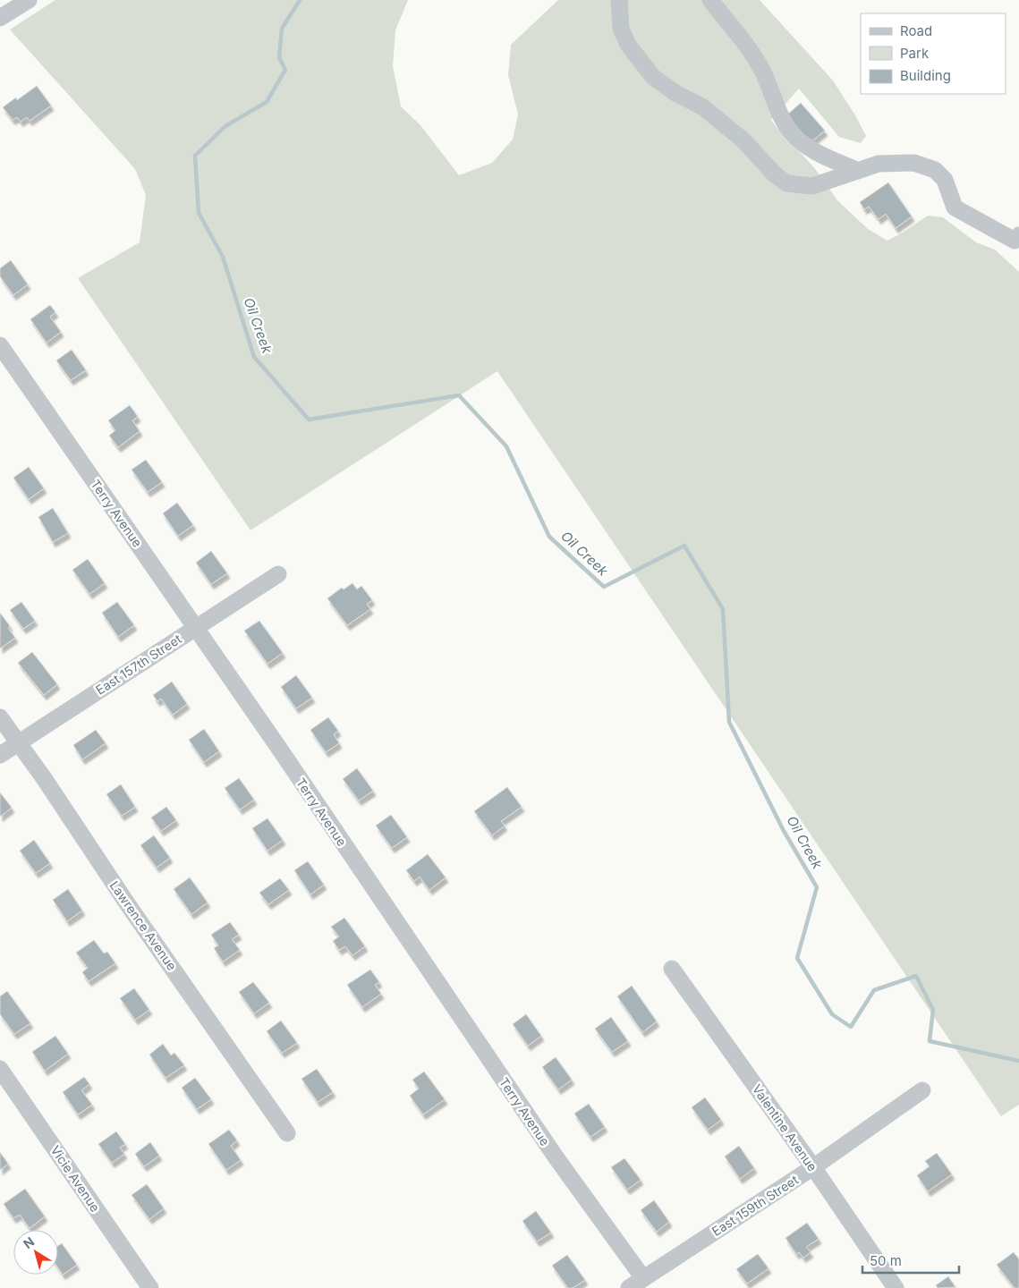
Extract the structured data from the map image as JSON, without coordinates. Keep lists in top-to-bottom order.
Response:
{
  "streets": {
    "street": [
      "Terry Avenue",
      "East 157th Street",
      "Lawrence Avenue",
      "Valentine Avenue",
      "Vicie Avenue",
      "East 159th Street"
    ]
  },
  "crossings": [
    ["Terry Avenue", "East 157th Street"],
    ["Terry Avenue", "East 159th Street"],
    ["East 157th Street", "Lawrence Avenue"],
    ["Valentine Avenue", "East 159th Street"]
  ],
  "water": ["Oil Creek"],
  "legend": ["Road", "Park", "Building"],
  "scale_bar": "50 m",
  "north": "top left"
}
